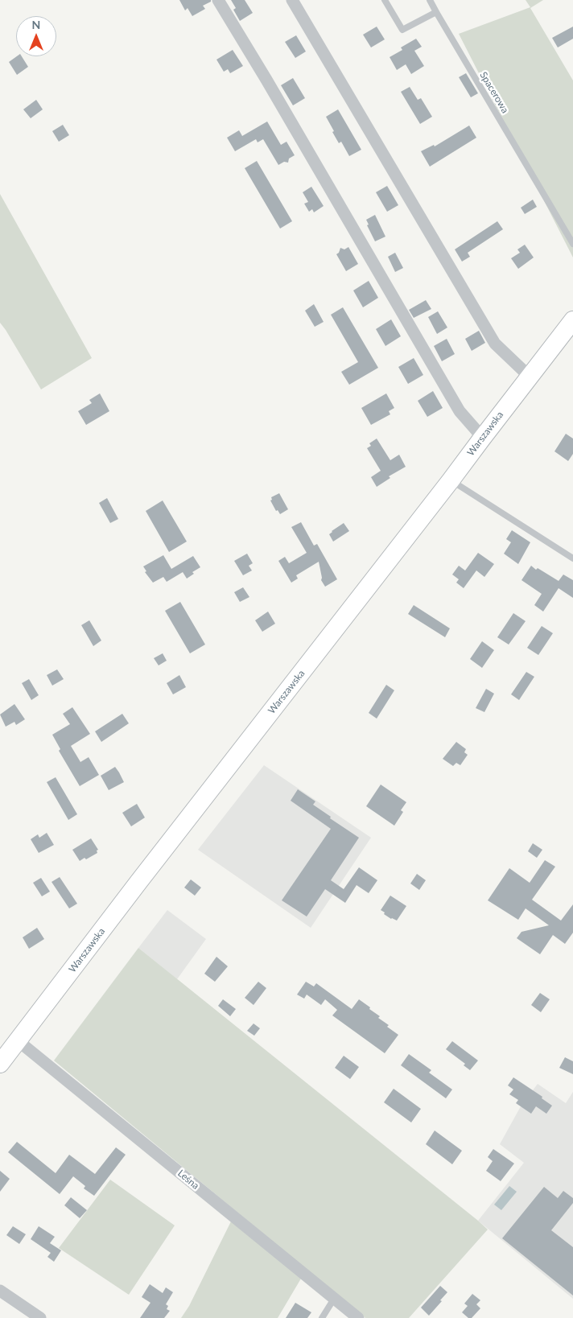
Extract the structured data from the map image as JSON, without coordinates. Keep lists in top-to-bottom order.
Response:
{
  "streets": {
    "main road": ["Warszawska"],
    "street": ["Leśna"],
    "lane": ["Spacerowa"]
  },
  "crossings": [
    ["Warszawska", "Leśna"]
  ],
  "north": "top"
}
